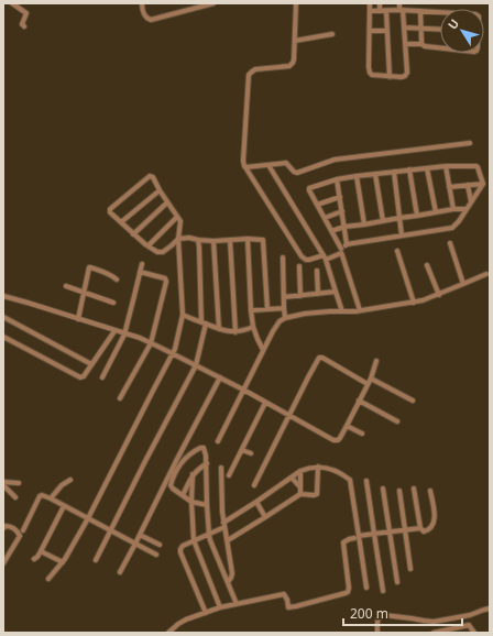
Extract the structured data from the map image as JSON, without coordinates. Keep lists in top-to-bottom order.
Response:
{
  "scale_bar": "200 m",
  "north": "top left"
}
